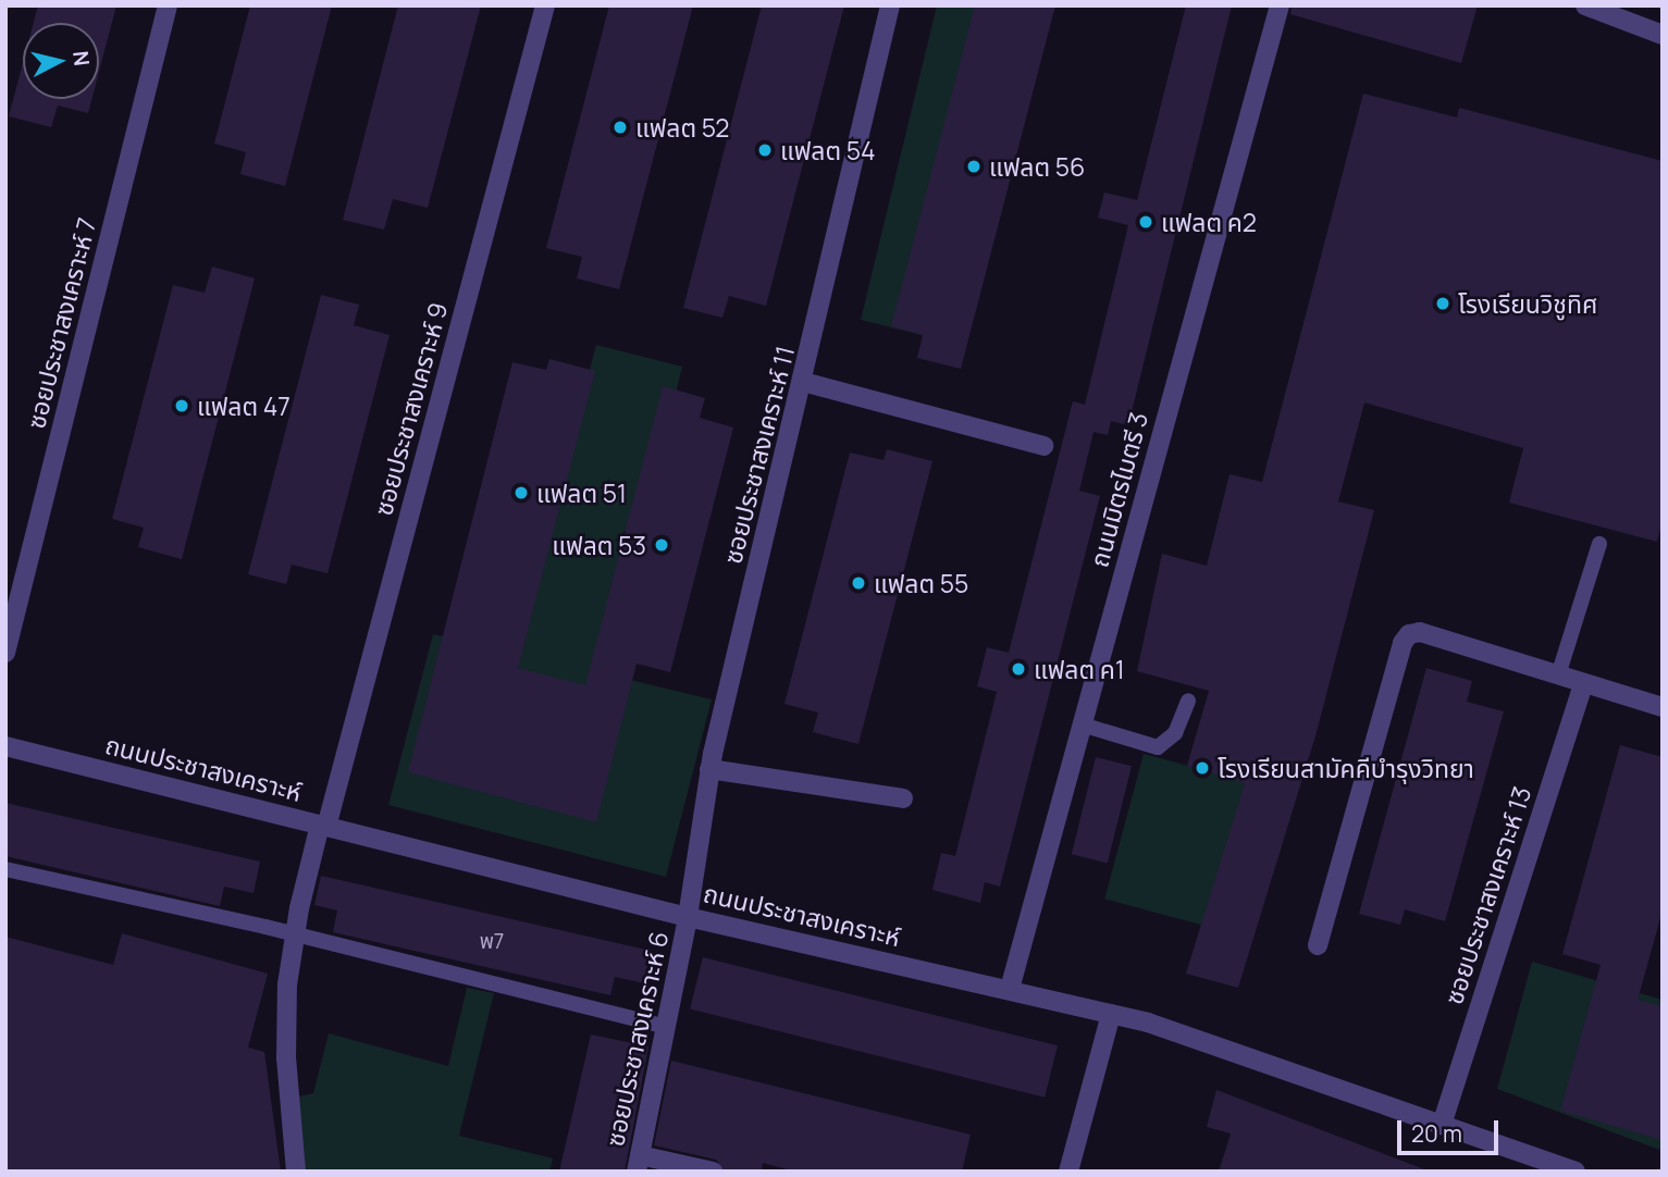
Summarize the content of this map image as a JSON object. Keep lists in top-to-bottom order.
{
  "streets": {
    "street": [
      "ซอยประชาสงเคราะห์ 7",
      "ซอยประชาสงเคราะห์ 9",
      "ซอยประชาสงเคราะห์ 11",
      "ถนนมิตรไมตรี 3",
      "ถนนประชาสงเคราะห์",
      "ซอยประชาสงเคราะห์ 13",
      "ซอยประชาสงเคราะห์ 6"
    ]
  },
  "crossings": [
    ["ซอยประชาสงเคราะห์ 9", "ถนนประชาสงเคราะห์"],
    ["ซอยประชาสงเคราะห์ 11", "ถนนประชาสงเคราะห์"],
    ["ซอยประชาสงเคราะห์ 11", "ซอยประชาสงเคราะห์ 6"],
    ["ถนนมิตรไมตรี 3", "ถนนประชาสงเคราะห์"],
    ["ถนนประชาสงเคราะห์", "ซอยประชาสงเคราะห์ 13"],
    ["ถนนประชาสงเคราะห์", "ซอยประชาสงเคราะห์ 6"]
  ],
  "places": [
    "แฟลต 52",
    "แฟลต 54",
    "แฟลต 56",
    "แฟลต ค2",
    "โรงเรียนวิชูทิศ",
    "แฟลต 47",
    "แฟลต 51",
    "แฟลต 53",
    "แฟลต 55",
    "แฟลต ค1",
    "โรงเรียนสามัคคีบํารุงวิทยา"
  ],
  "house_numbers": ["พ7"],
  "scale_bar": "20 m",
  "north": "right"
}
